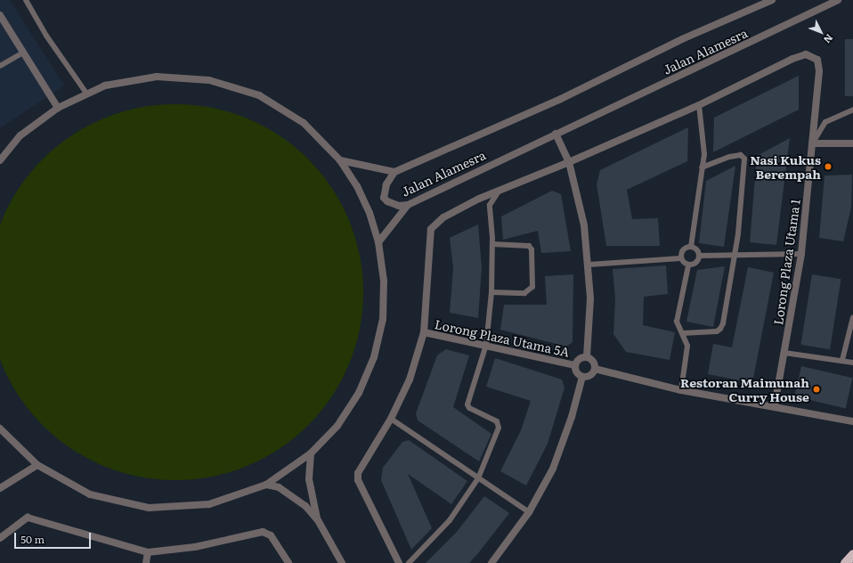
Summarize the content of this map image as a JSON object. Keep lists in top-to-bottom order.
{
  "streets": {
    "street": ["Jalan Alamesra", "Lorong Plaza Utama 1", "Lorong Plaza Utama 5A"]
  },
  "places": ["Nasi Kukus Berempah", "Restoran Maimunah Curry House"],
  "scale_bar": "50 m",
  "north": "bottom right"
}
